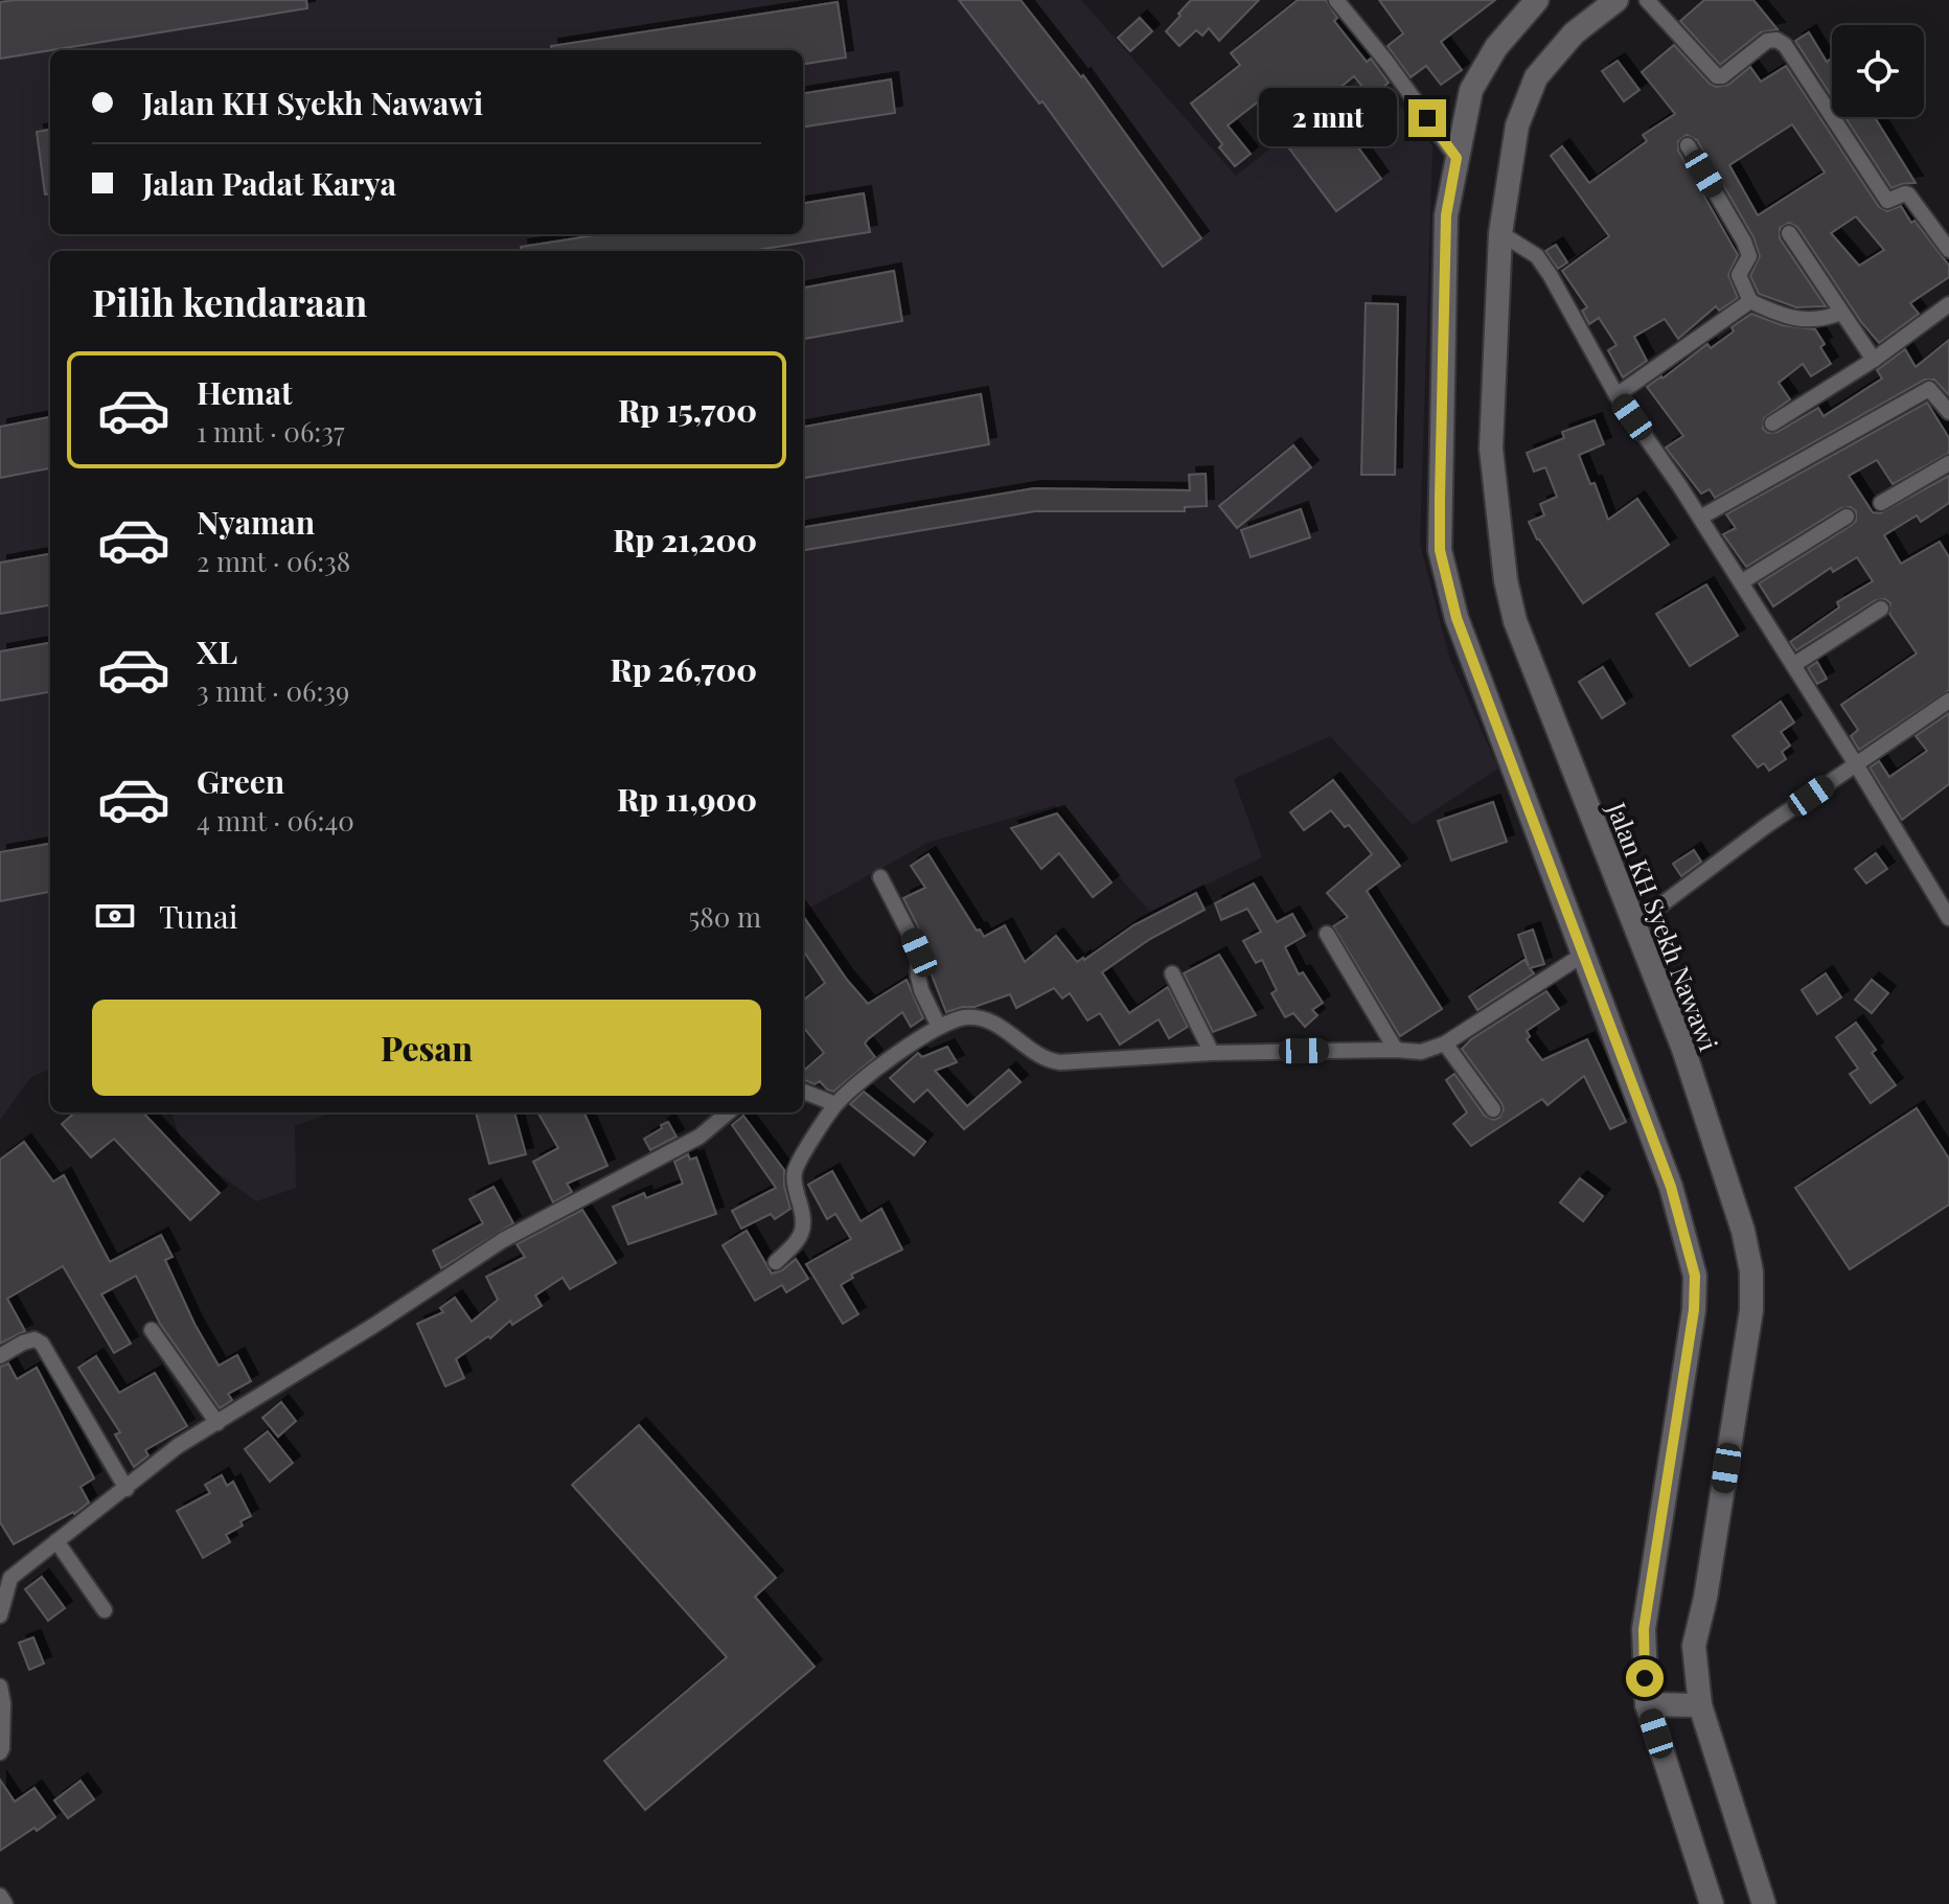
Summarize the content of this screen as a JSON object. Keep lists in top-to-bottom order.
{
  "streets": {
    "main road": ["Jalan KH Syekh Nawawi"]
  },
  "page": {
    "banner": ["Jalan KH Syekh Nawawi", "Jalan Padat Karya"],
    "bubble": "2 mnt",
    "heading": "Pilih kendaraan",
    "list": [
      {
        "name": "Hemat",
        "note": "1 mnt · 06:37",
        "value": "Rp 15,700"
      },
      {
        "name": "Nyaman",
        "note": "2 mnt · 06:38",
        "value": "Rp 21,200"
      },
      {
        "name": "XL",
        "note": "3 mnt · 06:39",
        "value": "Rp 26,700"
      },
      {
        "name": "Green",
        "note": "4 mnt · 06:40",
        "value": "Rp 11,900"
      }
    ],
    "pay": ["Tunai", "580 m"],
    "buttons": "Pesan"
  }
}
